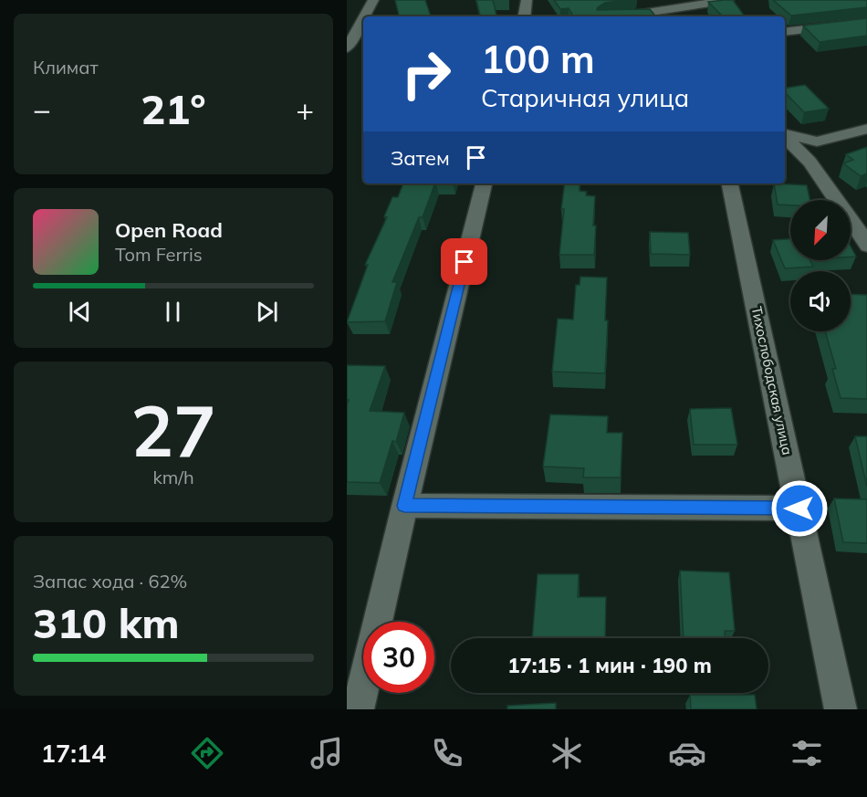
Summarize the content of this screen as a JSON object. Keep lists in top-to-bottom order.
{
  "streets": {
    "street": ["Тихослободская улица"]
  },
  "north": "bottom left",
  "page": {
    "tile": [
      "Климат",
      ["27", "km/h"],
      ["Запас хода · 62%", "310 km"]
    ],
    "turn": ["100 m", "Старичная улица"],
    "heat": ["−", "21°", "+"],
    "then": "Затем",
    "song": ["Open Road", "Tom Ferris"],
    "limit": "30",
    "trip": "17:15 · 1 мин · 190 m",
    "tabs": "17:14"
  }
}
